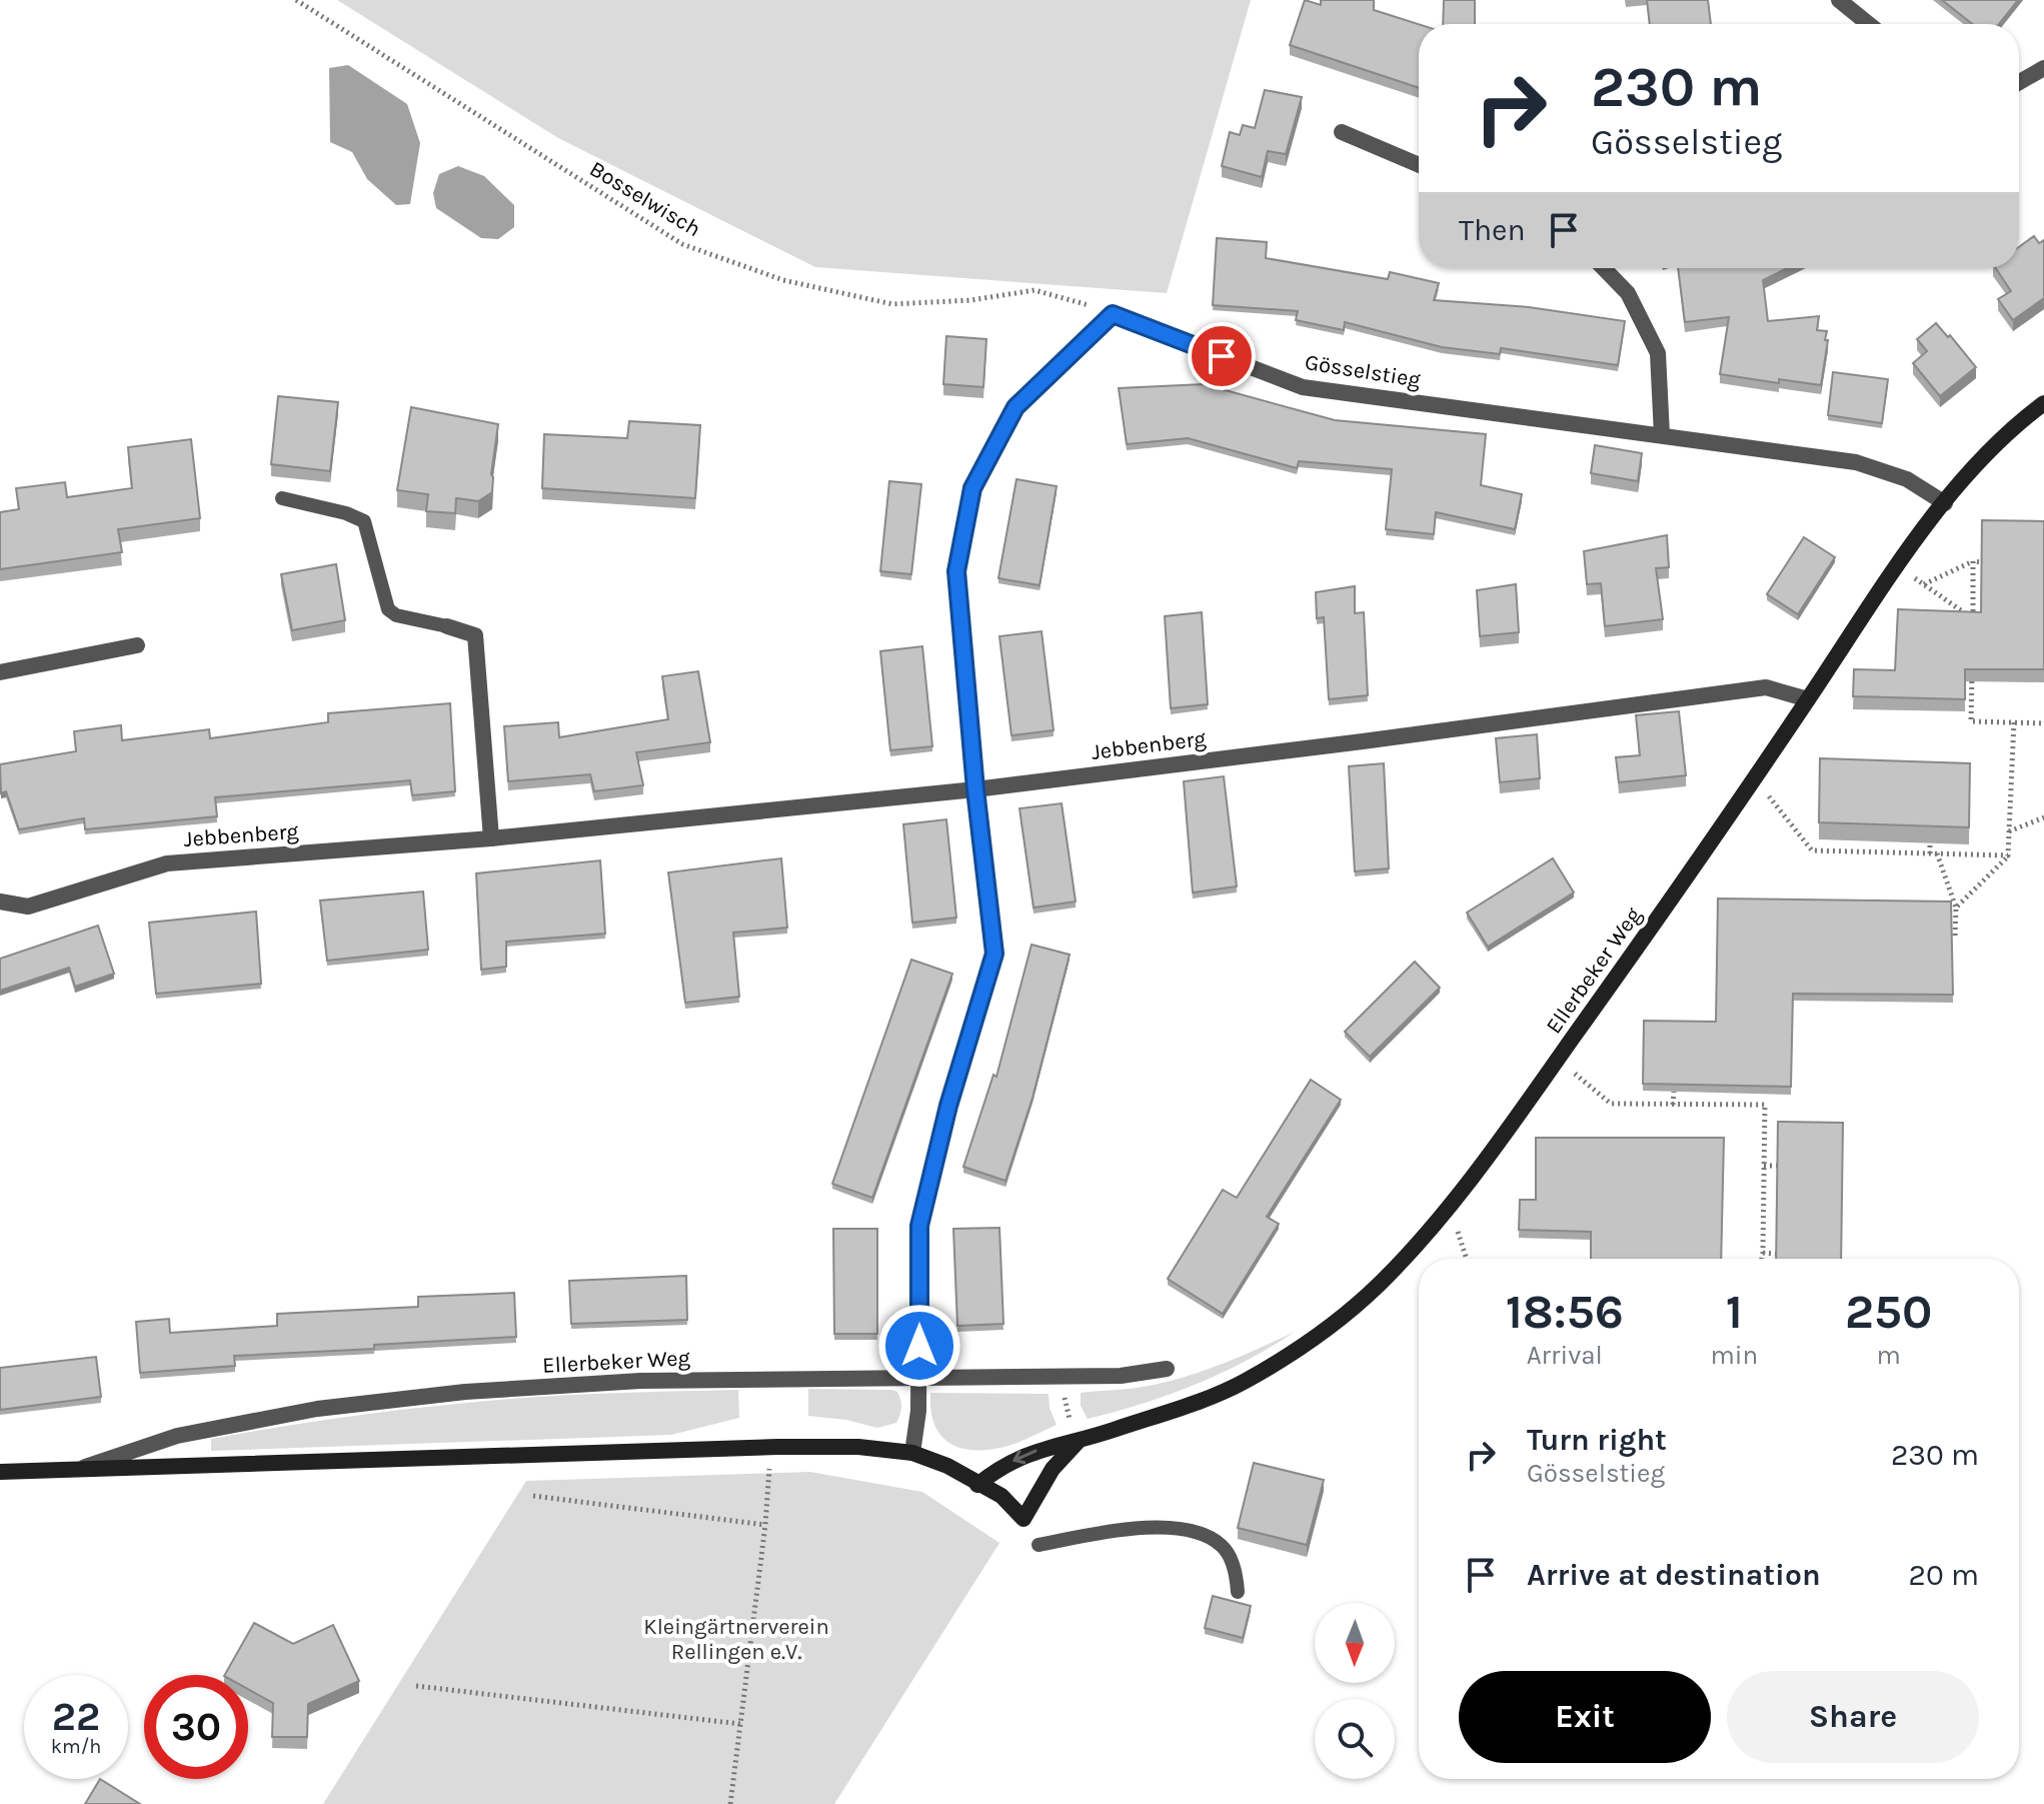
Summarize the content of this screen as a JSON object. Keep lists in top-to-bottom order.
{
  "streets": {
    "street": ["Gösselstieg", "Jebbenberg", "Ellerbeker Weg"],
    "path": ["Bosselwisch"]
  },
  "crossings": [
    ["Bosselwisch", "Gösselstieg"],
    ["Gösselstieg", "Ellerbeker Weg"],
    ["Jebbenberg", "Ellerbeker Weg"]
  ],
  "parks": ["Kleingärtnerverein Rellingen e.V."],
  "north": "bottom",
  "page": {
    "turn": ["230 m", "Gösselstieg"],
    "then": "Then",
    "eta": [
      "18:56",
      "Arrival",
      "1",
      "min",
      "250",
      "m"
    ],
    "list": [
      {
        "name": "Turn right",
        "note": "Gösselstieg",
        "value": "230 m"
      },
      {
        "name": "Arrive at destination",
        "value": "20 m"
      }
    ],
    "buttons": ["Exit", "Share"],
    "speed": "22 km/h",
    "limit": "30"
  }
}
